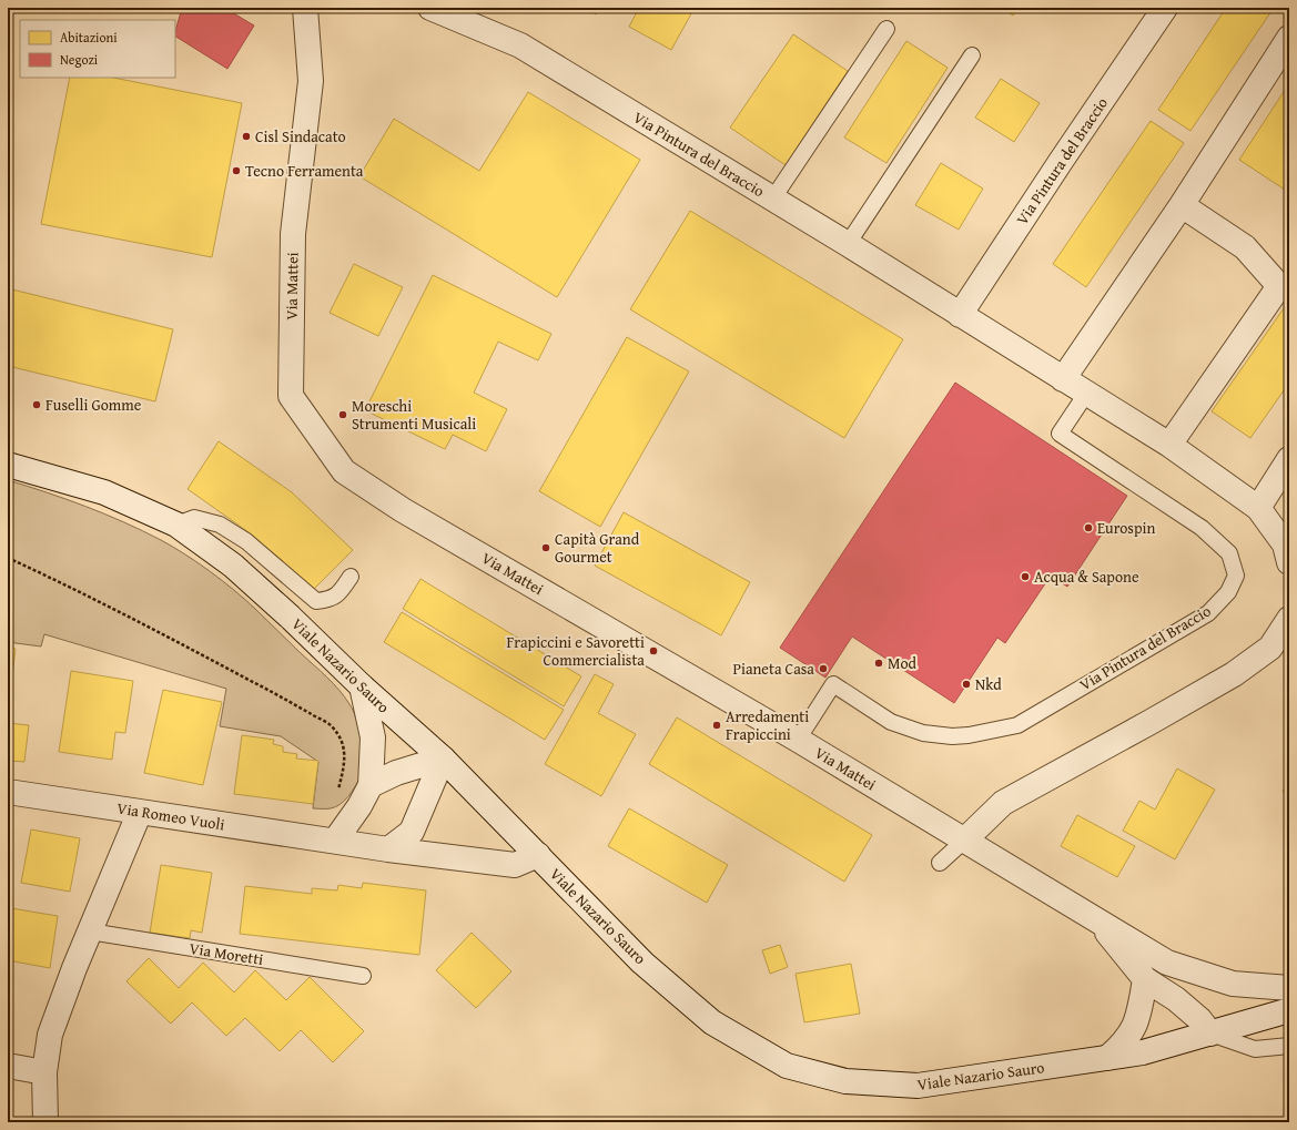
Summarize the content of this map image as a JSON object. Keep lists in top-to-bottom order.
{
  "streets": {
    "street": [
      "Via Pintura del Braccio",
      "Via Mattei",
      "Viale Nazario Sauro",
      "Via Romeo Vuoli"
    ],
    "lane": ["Via Moretti"]
  },
  "crossings": [
    ["Via Pintura del Braccio", "Via Mattei"],
    ["Viale Nazario Sauro", "Via Romeo Vuoli"]
  ],
  "places": [
    "Cisl Sindacato",
    "Tecno Ferramenta",
    "Fuselli Gomme",
    "Moreschi Strumenti Musicali",
    "Eurospin",
    "Capità Grand Gourmet",
    "Acqua & Sapone",
    "Frapiccini e Savoretti Commercialista",
    "Mod",
    "Pianeta Casa",
    "Nkd",
    "Arredamenti Frapiccini"
  ],
  "legend": ["Abitazioni", "Negozi"]
}
